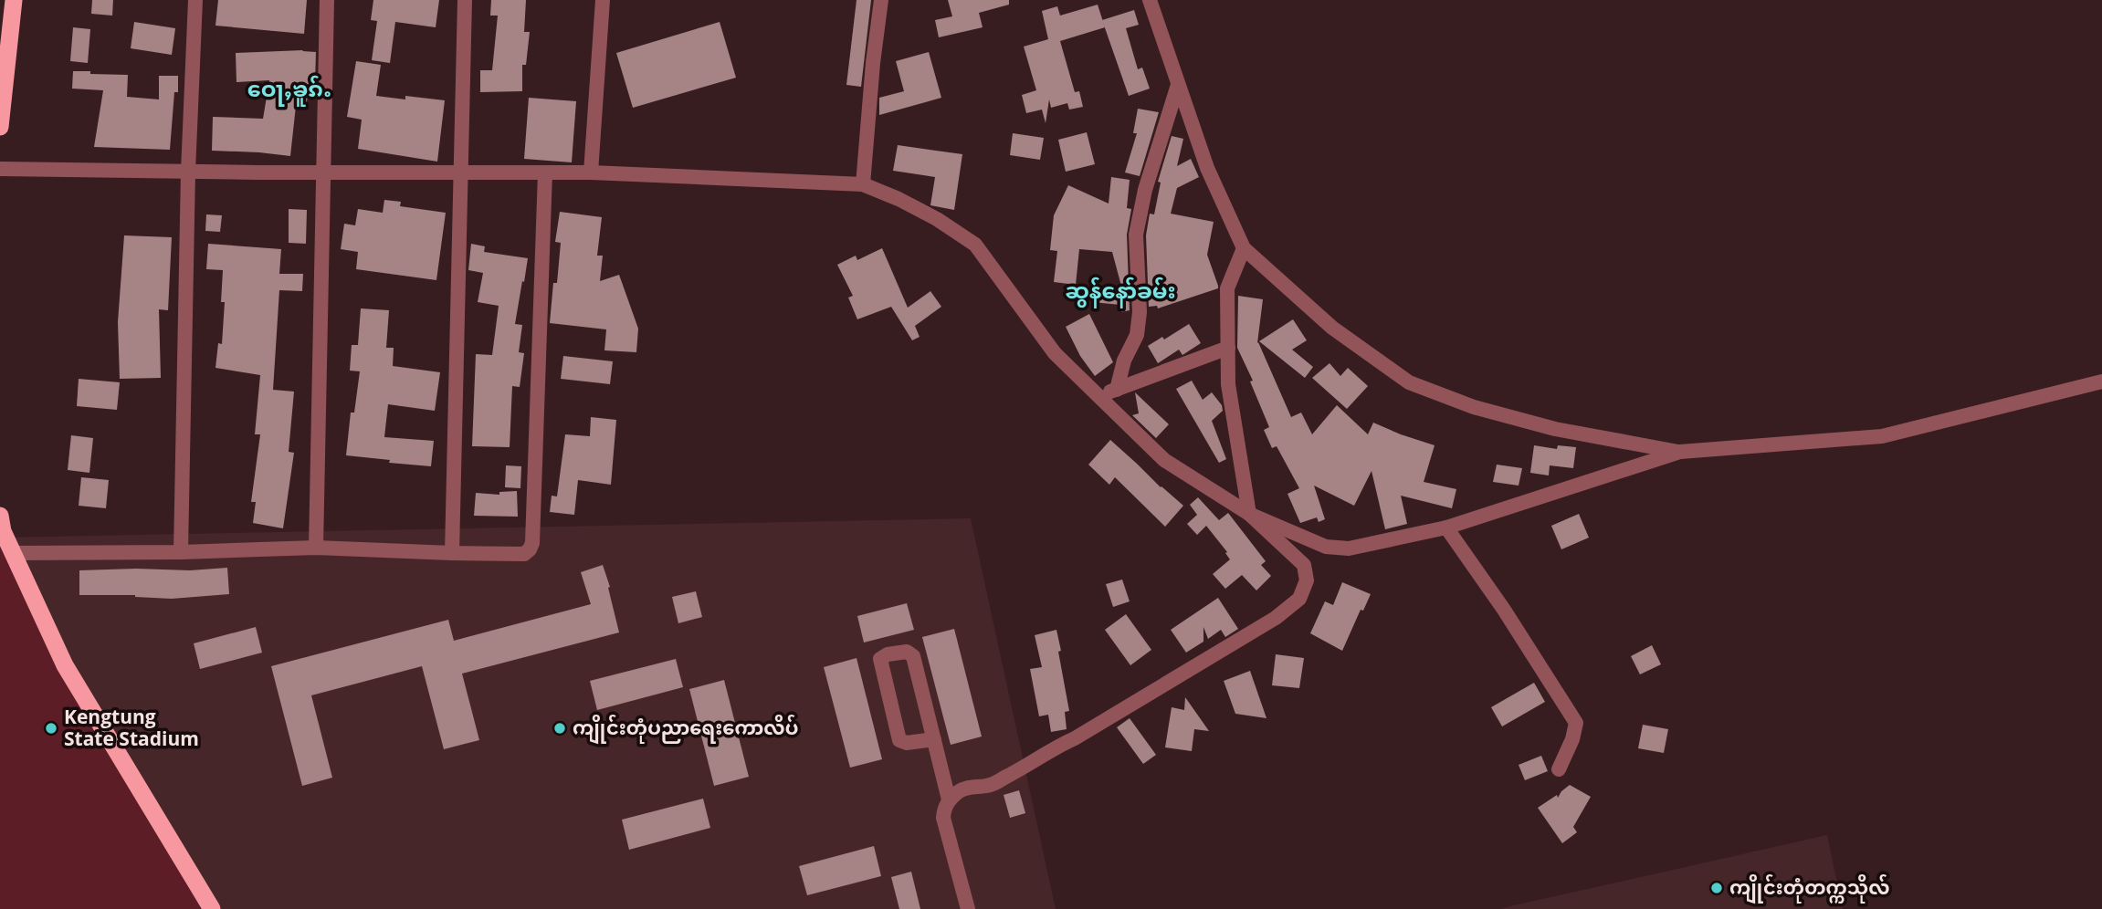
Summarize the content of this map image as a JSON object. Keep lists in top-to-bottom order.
{
  "districts": ["ဝေႃႇၶူၵ်ႉ", "ဆွန်နော်ခမ်း"],
  "places": ["Kengtung State Stadium", "ကျိုင်းတုံပညာရေးကောလိပ်", "ကျိုင်းတုံတက္ကသိုလ်"]
}
